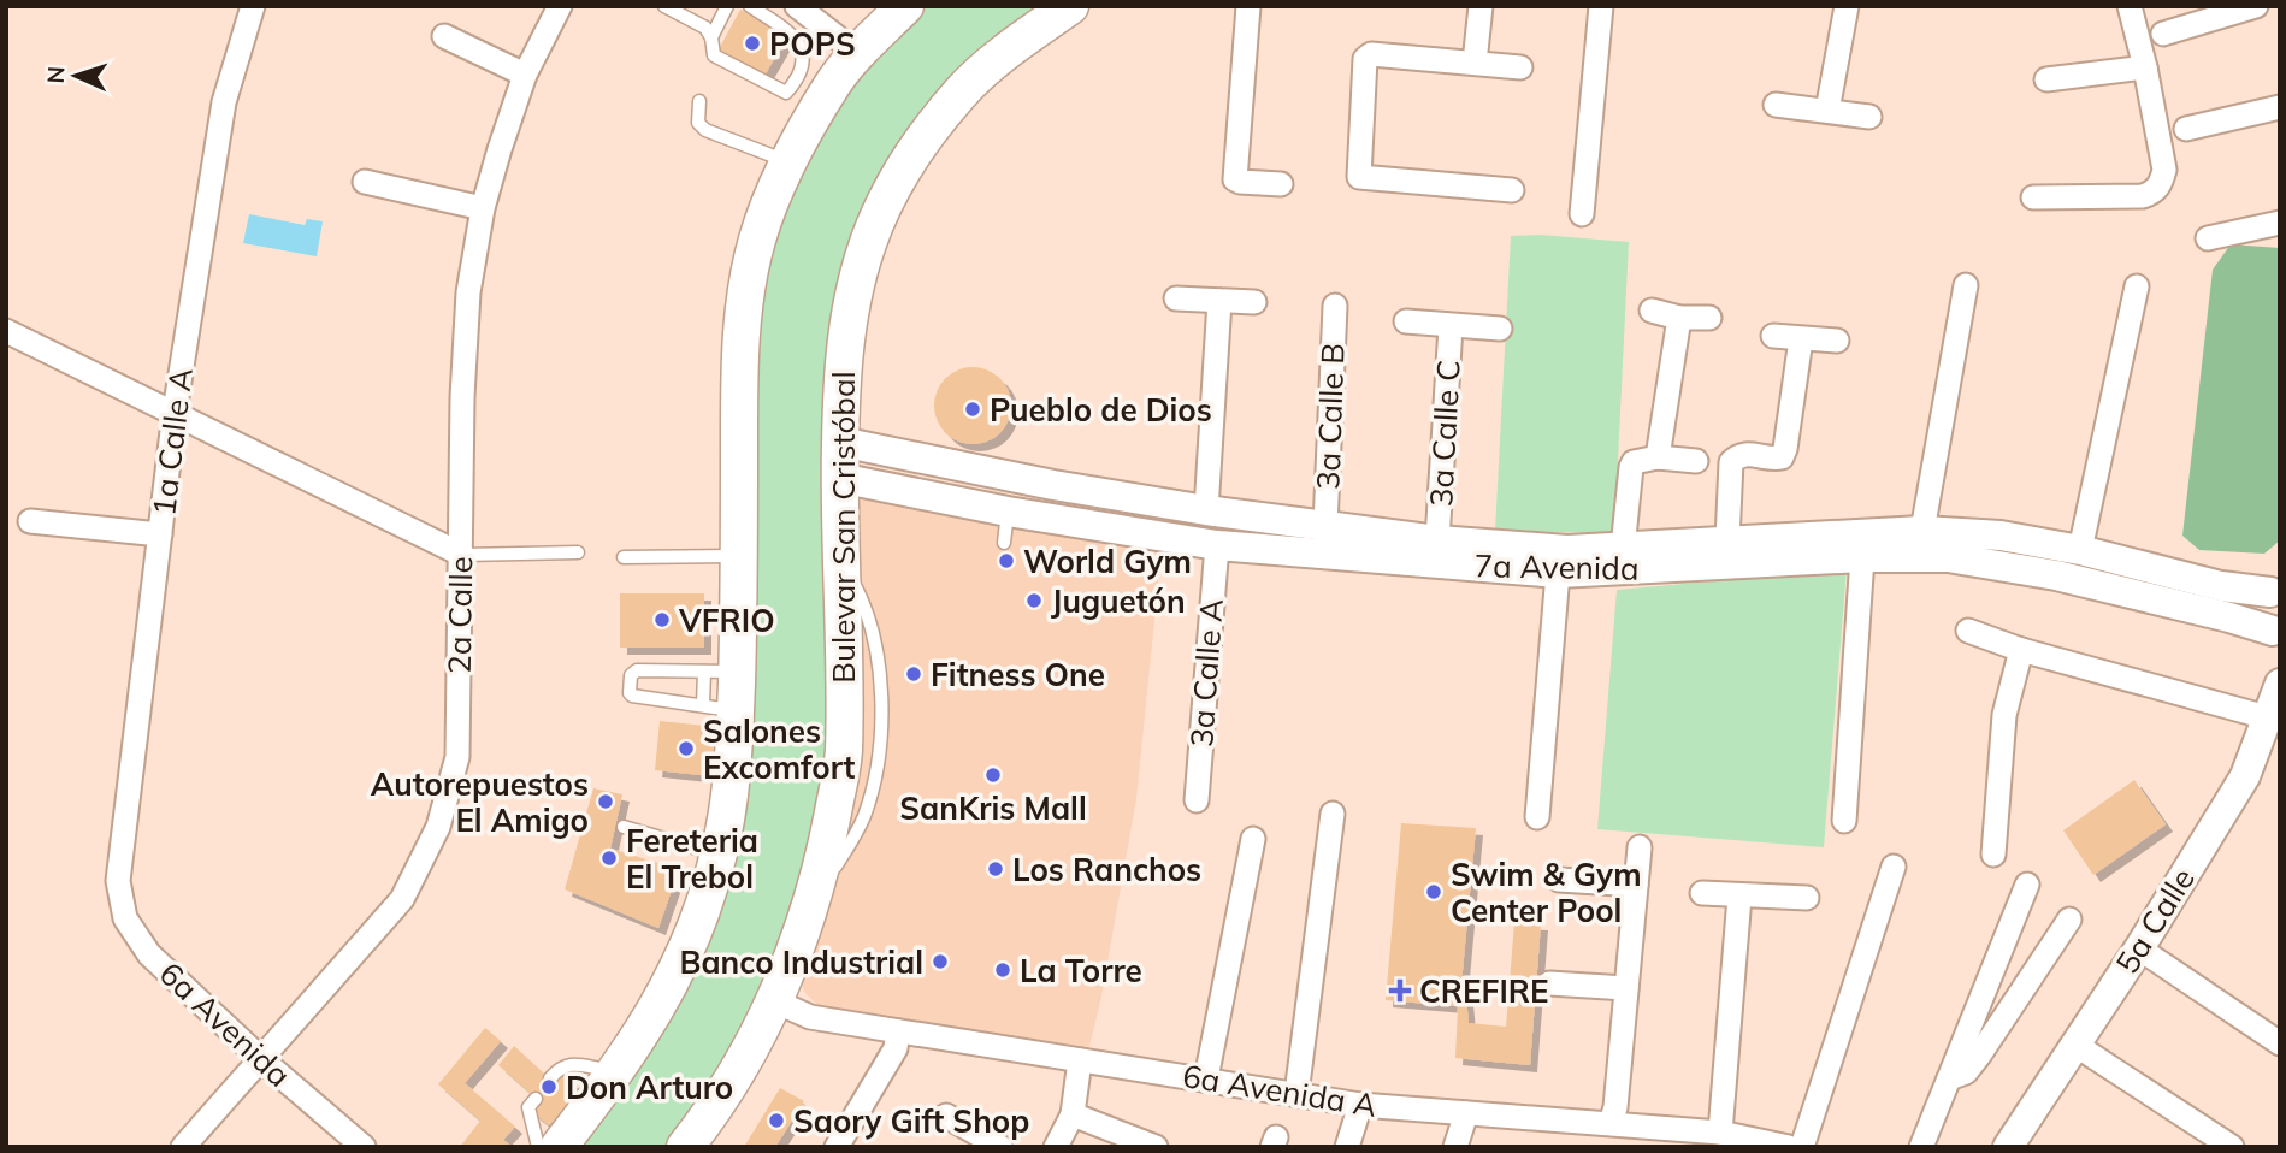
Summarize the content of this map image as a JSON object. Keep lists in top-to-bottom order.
{
  "streets": {
    "main road": ["Bulevar San Cristóbal"],
    "street": [
      "3a Calle B",
      "3a Calle C",
      "1a Calle A",
      "7a Avenida",
      "2a Calle",
      "3a Calle A",
      "5a Calle",
      "6a Avenida",
      "6a Avenida A"
    ]
  },
  "crossings": [
    ["3a Calle B", "7a Avenida"],
    ["3a Calle C", "7a Avenida"],
    ["1a Calle A", "6a Avenida"],
    ["Bulevar San Cristóbal", "7a Avenida"],
    ["Bulevar San Cristóbal", "6a Avenida A"],
    ["7a Avenida", "3a Calle A"],
    ["2a Calle", "6a Avenida"]
  ],
  "places": {
    "other": [
      "POPS",
      "Pueblo de Dios",
      "World Gym",
      "Juguetón",
      "VFRIO",
      "Fitness One",
      "Salones Excomfort",
      "SanKris Mall",
      "Autorepuestos El Amigo",
      "Fereteria El Trebol",
      "Los Ranchos",
      "Swim & Gym Center Pool",
      "Banco Industrial",
      "La Torre",
      "Don Arturo",
      "Saory Gift Shop"
    ],
    "health": ["CREFIRE"]
  },
  "north": "left"
}
